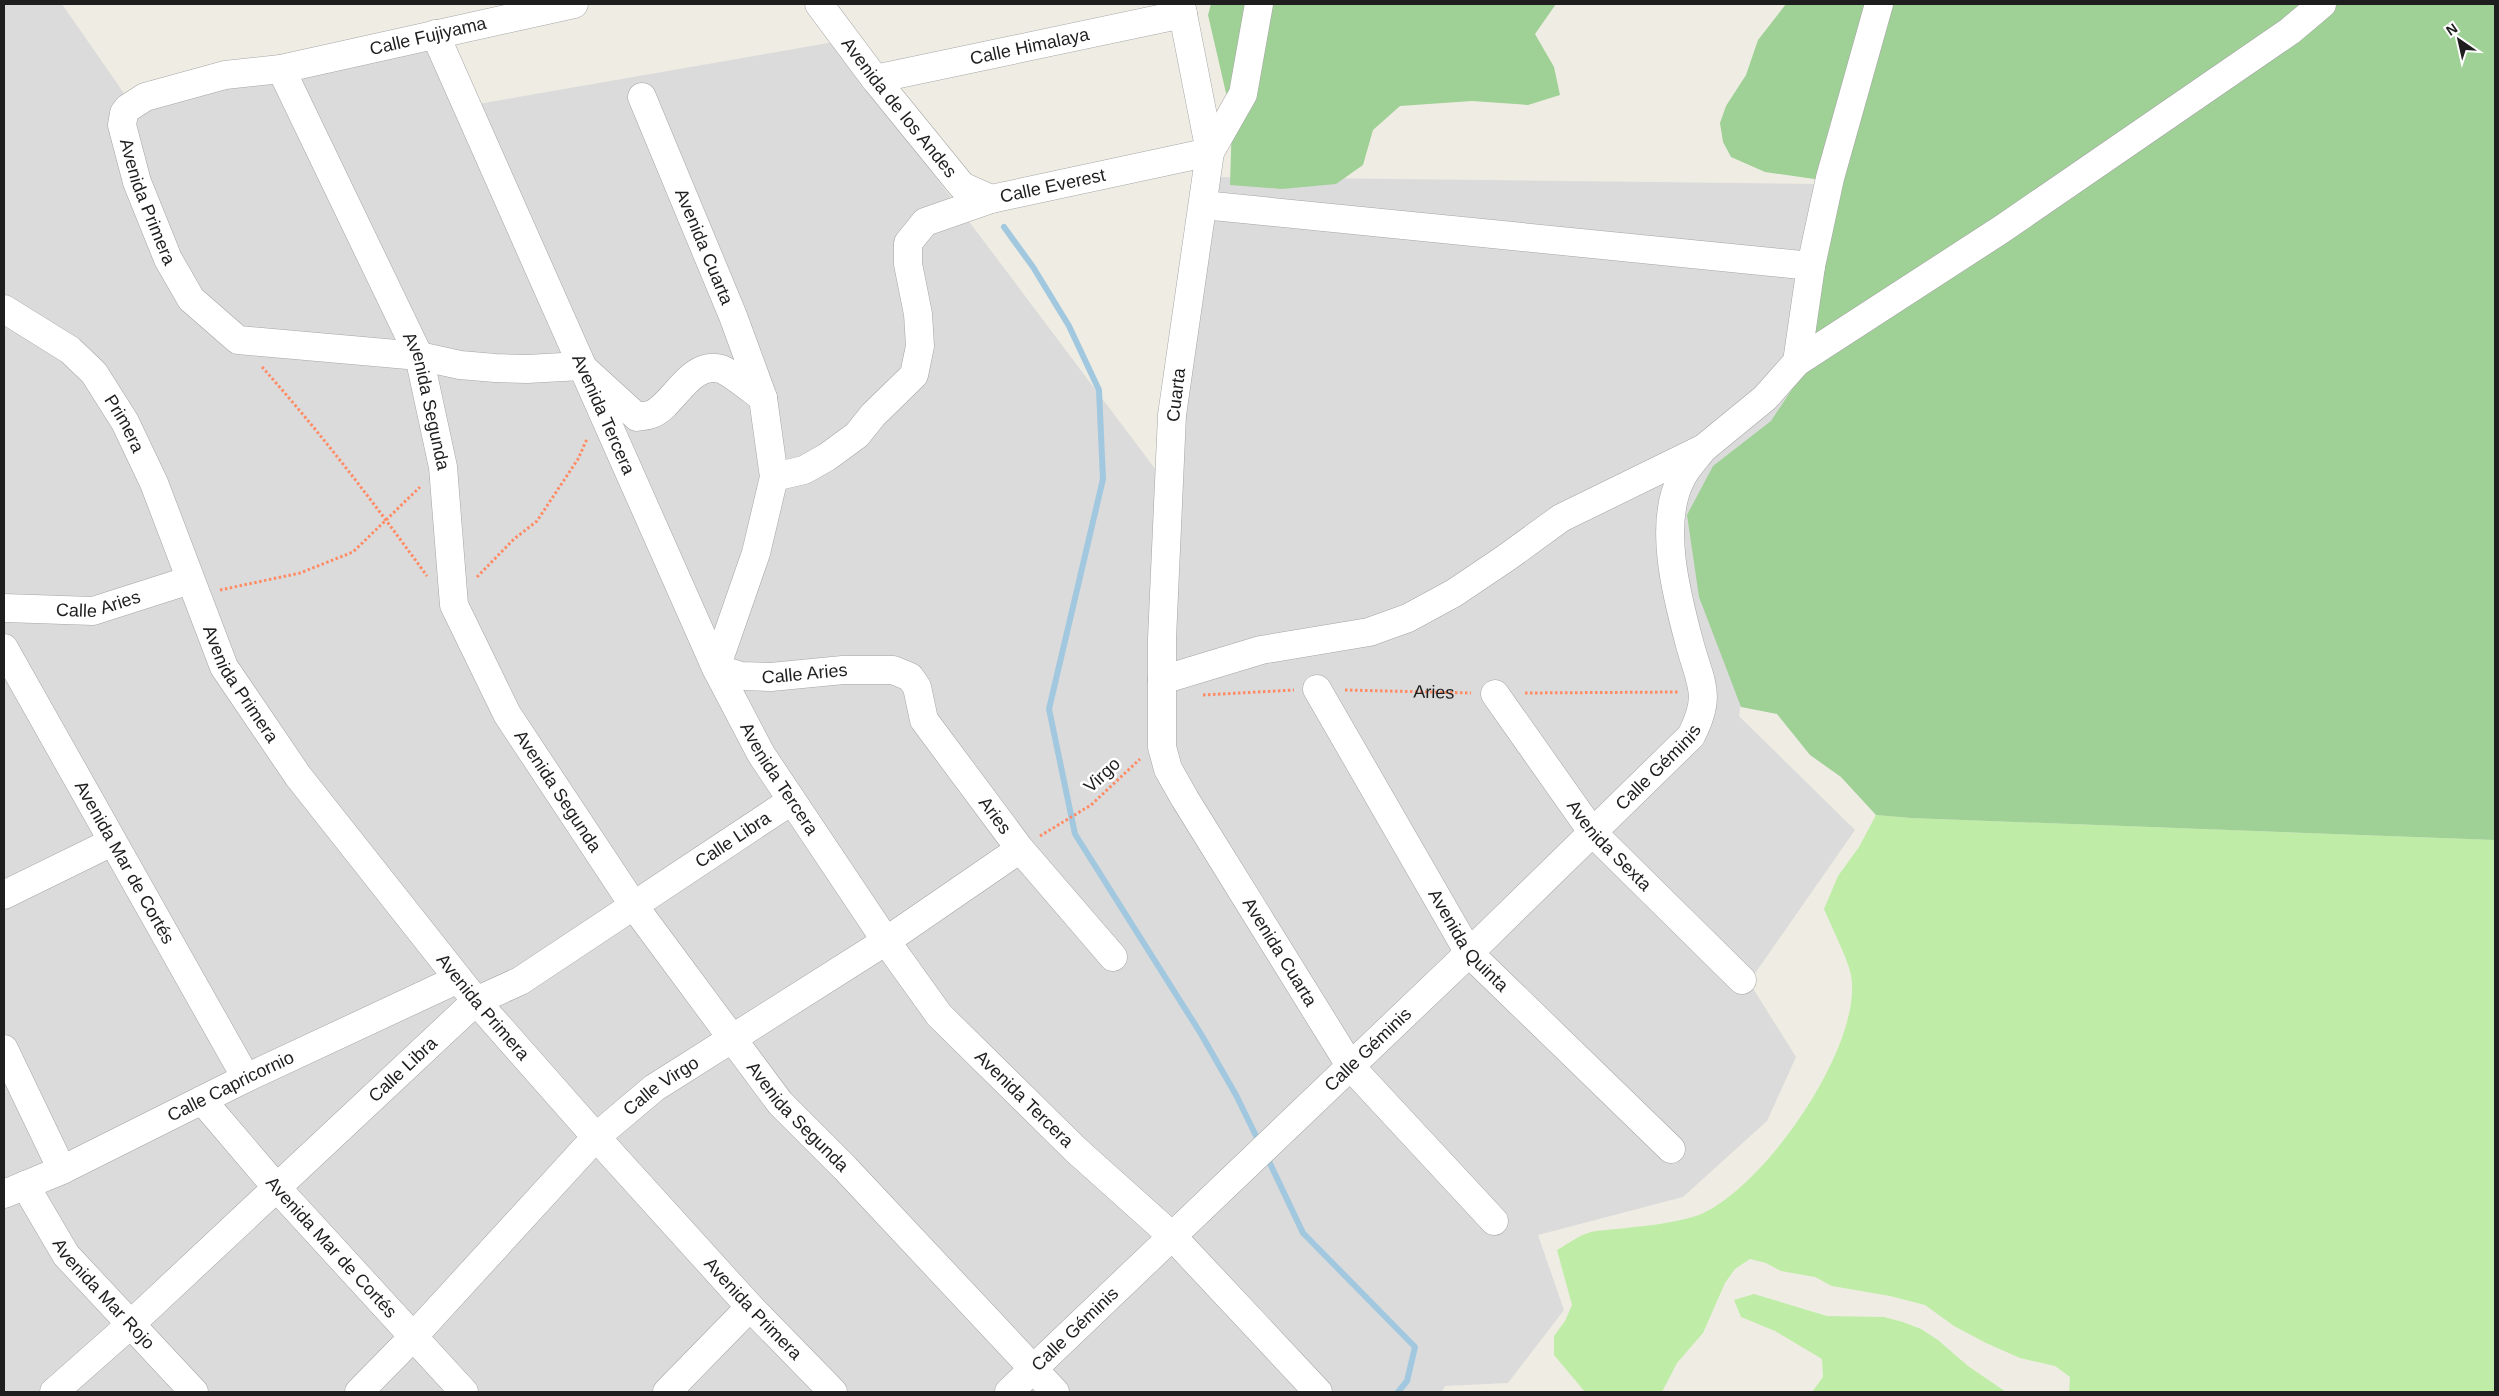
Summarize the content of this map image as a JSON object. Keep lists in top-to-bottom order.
{
  "streets": {
    "street": [
      "Calle Fujiyama",
      "Calle Himalaya",
      "Avenida de los Andes",
      "Calle Everest",
      "Avenida Primera",
      "Avenida Cuarta",
      "Cuarta",
      "Avenida Segunda",
      "Avenida Tercera",
      "Primera",
      "Calle Aries",
      "Aries",
      "Calle Géminis",
      "Calle Libra",
      "Avenida Sexta",
      "Avenida Mar de Cortés",
      "Avenida Quinta",
      "Calle Capricornio",
      "Calle Virgo",
      "Avenida Mar Rojo"
    ],
    "path": ["Virgo"]
  },
  "crossings": [
    ["Calle Fujiyama", "Avenida Primera"],
    ["Calle Fujiyama", "Avenida Segunda"],
    ["Calle Fujiyama", "Avenida Tercera"],
    ["Calle Himalaya", "Avenida de los Andes"],
    ["Avenida de los Andes", "Calle Everest"],
    ["Calle Everest", "Avenida Cuarta"],
    ["Calle Everest", "Cuarta"],
    ["Avenida Primera", "Avenida Segunda"],
    ["Avenida Primera", "Primera"],
    ["Avenida Primera", "Calle Aries"],
    ["Avenida Primera", "Calle Libra"],
    ["Avenida Primera", "Calle Capricornio"],
    ["Avenida Primera", "Calle Virgo"],
    ["Avenida Cuarta", "Cuarta"],
    ["Avenida Cuarta", "Calle Géminis"],
    ["Avenida Cuarta", "Virgo"],
    ["Avenida Segunda", "Calle Géminis"],
    ["Avenida Segunda", "Calle Libra"],
    ["Avenida Segunda", "Calle Virgo"],
    ["Avenida Tercera", "Calle Aries"],
    ["Avenida Tercera", "Calle Géminis"],
    ["Avenida Tercera", "Calle Libra"],
    ["Avenida Tercera", "Calle Virgo"],
    ["Primera", "Calle Aries"],
    ["Calle Aries", "Aries"],
    ["Aries", "Calle Géminis"],
    ["Aries", "Avenida Sexta"],
    ["Aries", "Avenida Quinta"],
    ["Aries", "Calle Virgo"],
    ["Calle Géminis", "Avenida Sexta"],
    ["Calle Géminis", "Avenida Quinta"],
    ["Calle Libra", "Avenida Mar de Cortés"],
    ["Calle Libra", "Avenida Mar Rojo"],
    ["Avenida Mar de Cortés", "Calle Capricornio"],
    ["Avenida Mar de Cortés", "Calle Virgo"],
    ["Calle Capricornio", "Avenida Mar Rojo"]
  ],
  "north": "top left"
}
